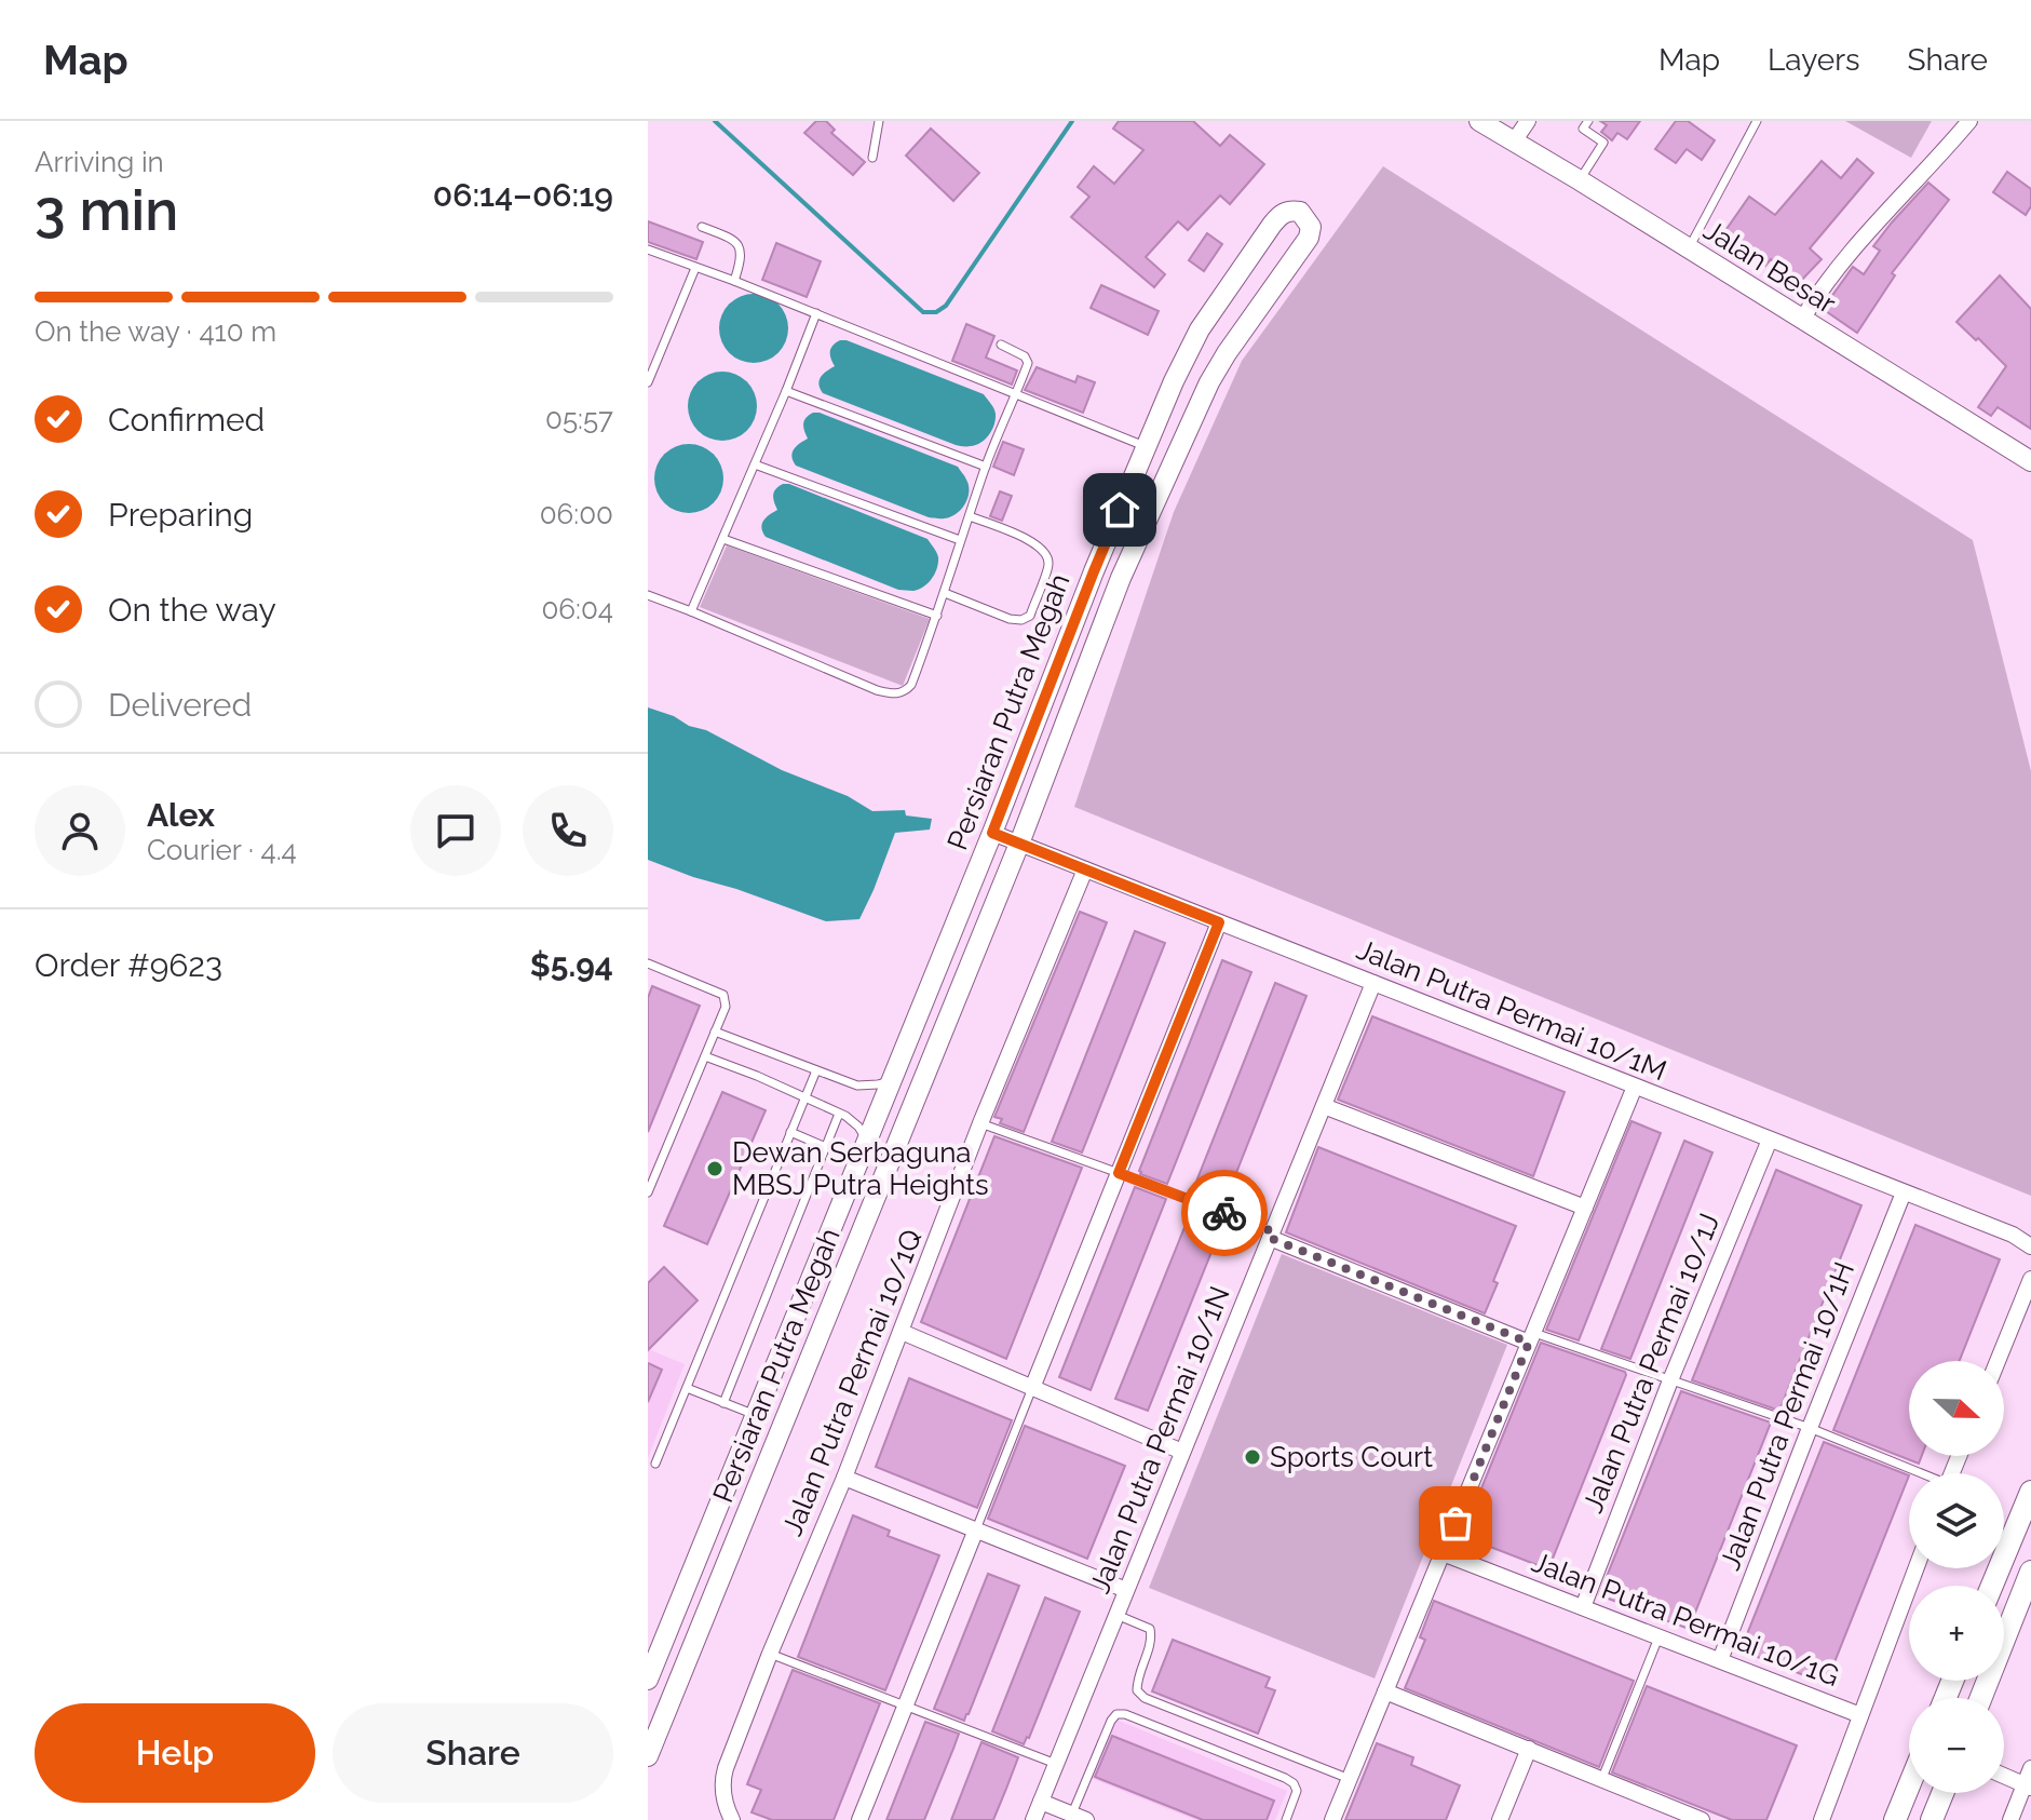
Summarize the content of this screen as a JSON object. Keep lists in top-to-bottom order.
{
  "streets": {
    "street": [
      "Jalan Besar",
      "Persiaran Putra Megah",
      "Jalan Putra Permai 10/1M",
      "Jalan Putra Permai 10/1J",
      "Jalan Putra Permai 10/1Q",
      "Jalan Putra Permai 10/1H",
      "Jalan Putra Permai 10/1N",
      "Jalan Putra Permai 10/1G"
    ]
  },
  "crossings": [
    ["Persiaran Putra Megah", "Jalan Putra Permai 10/1M"],
    ["Jalan Putra Permai 10/1M", "Jalan Putra Permai 10/1J"],
    ["Jalan Putra Permai 10/1M", "Jalan Putra Permai 10/1Q"],
    ["Jalan Putra Permai 10/1M", "Jalan Putra Permai 10/1H"],
    ["Jalan Putra Permai 10/1M", "Jalan Putra Permai 10/1N"],
    ["Jalan Putra Permai 10/1J", "Jalan Putra Permai 10/1G"],
    ["Jalan Putra Permai 10/1H", "Jalan Putra Permai 10/1G"]
  ],
  "places": ["Dewan Serbaguna MBSJ Putra Heights", "Sports Court"],
  "north": "right",
  "page": {
    "header": "Map",
    "nav": ["Map", "Layers", "Share"],
    "heading": ["3 min", "Arriving in", "06:14–06:19"],
    "panel": [
      "Alex",
      "Courier · 4.4",
      "Order #9623",
      "$5.94"
    ],
    "bar": "On the way · 410 m",
    "list": [
      ["Confirmed", "05:57"],
      ["Preparing", "06:00"],
      ["On the way", "06:04"],
      "Delivered"
    ],
    "map_buttons": ["+", "−"],
    "buttons": ["Help", "Share"]
  }
}
